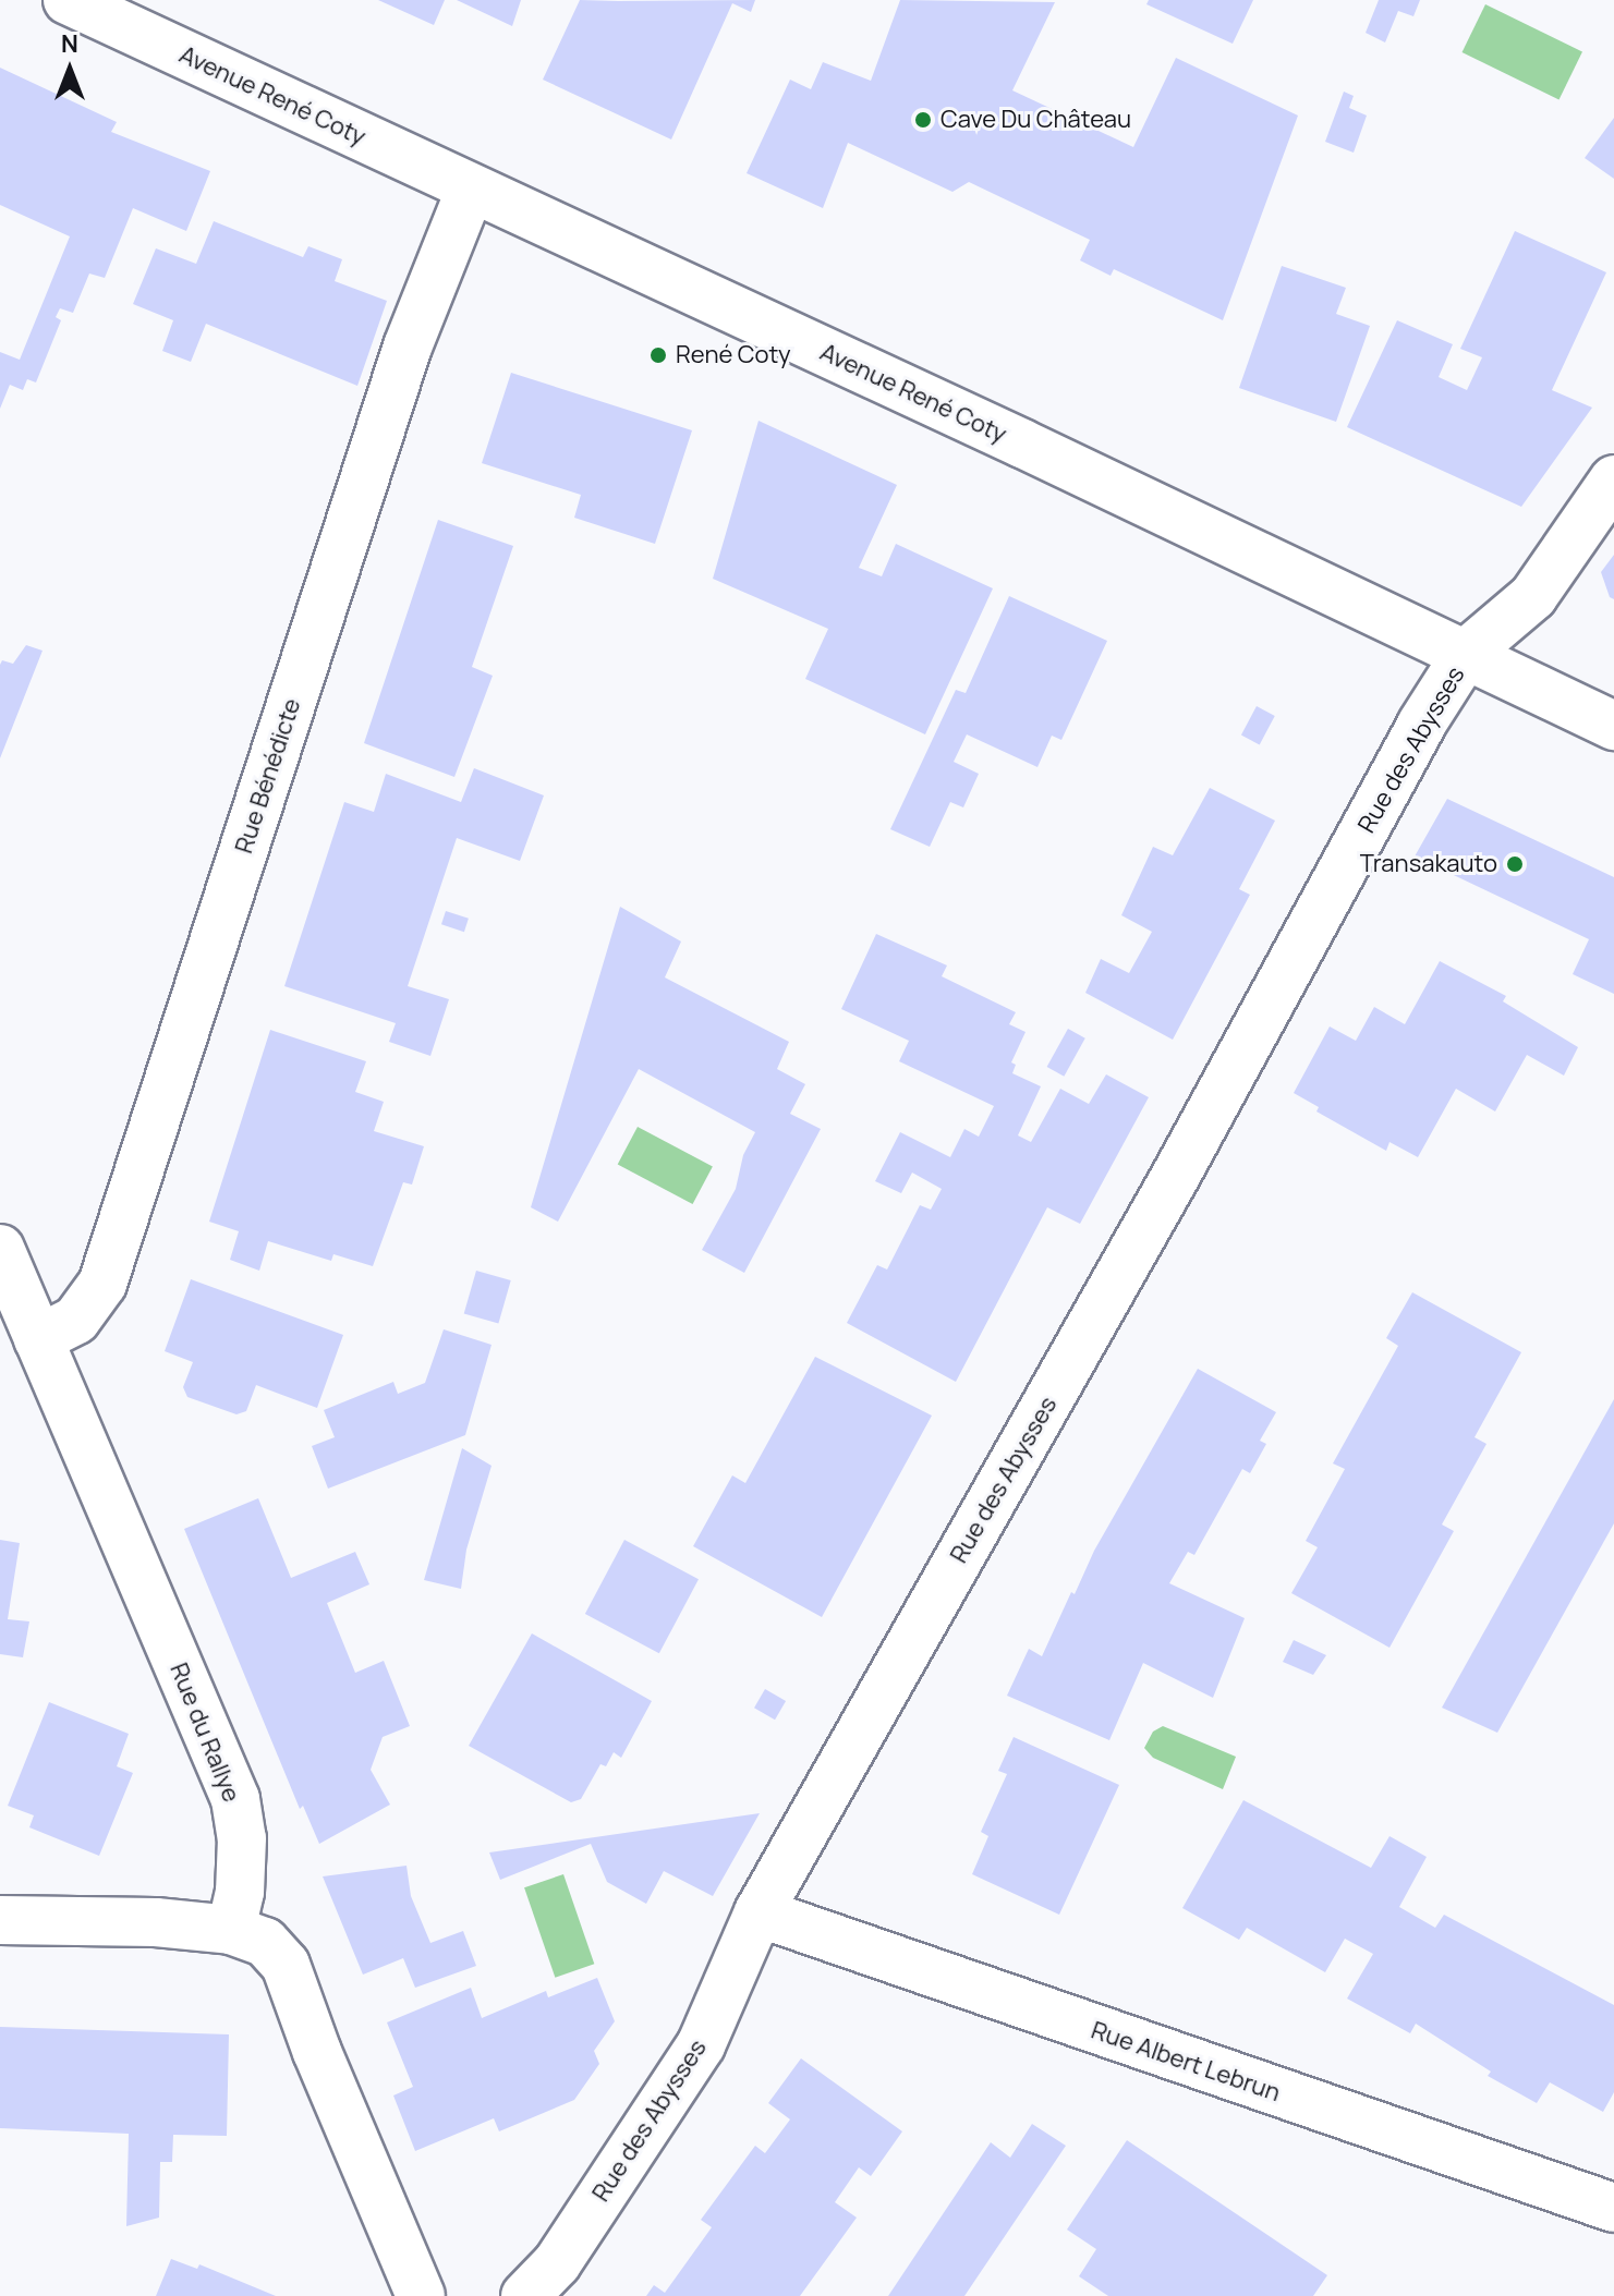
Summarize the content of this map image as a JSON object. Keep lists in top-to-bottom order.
{
  "streets": {
    "street": [
      "Avenue René Coty",
      "Rue des Abysses",
      "Rue Bénédicte",
      "Rue du Rallye",
      "Rue Albert Lebrun"
    ]
  },
  "crossings": [
    ["Avenue René Coty", "Rue des Abysses"],
    ["Avenue René Coty", "Rue Bénédicte"],
    ["Rue des Abysses", "Rue Albert Lebrun"],
    ["Rue Bénédicte", "Rue du Rallye"]
  ],
  "places": ["Cave Du Château", "René Coty", "Transakauto"],
  "north": "top"
}
